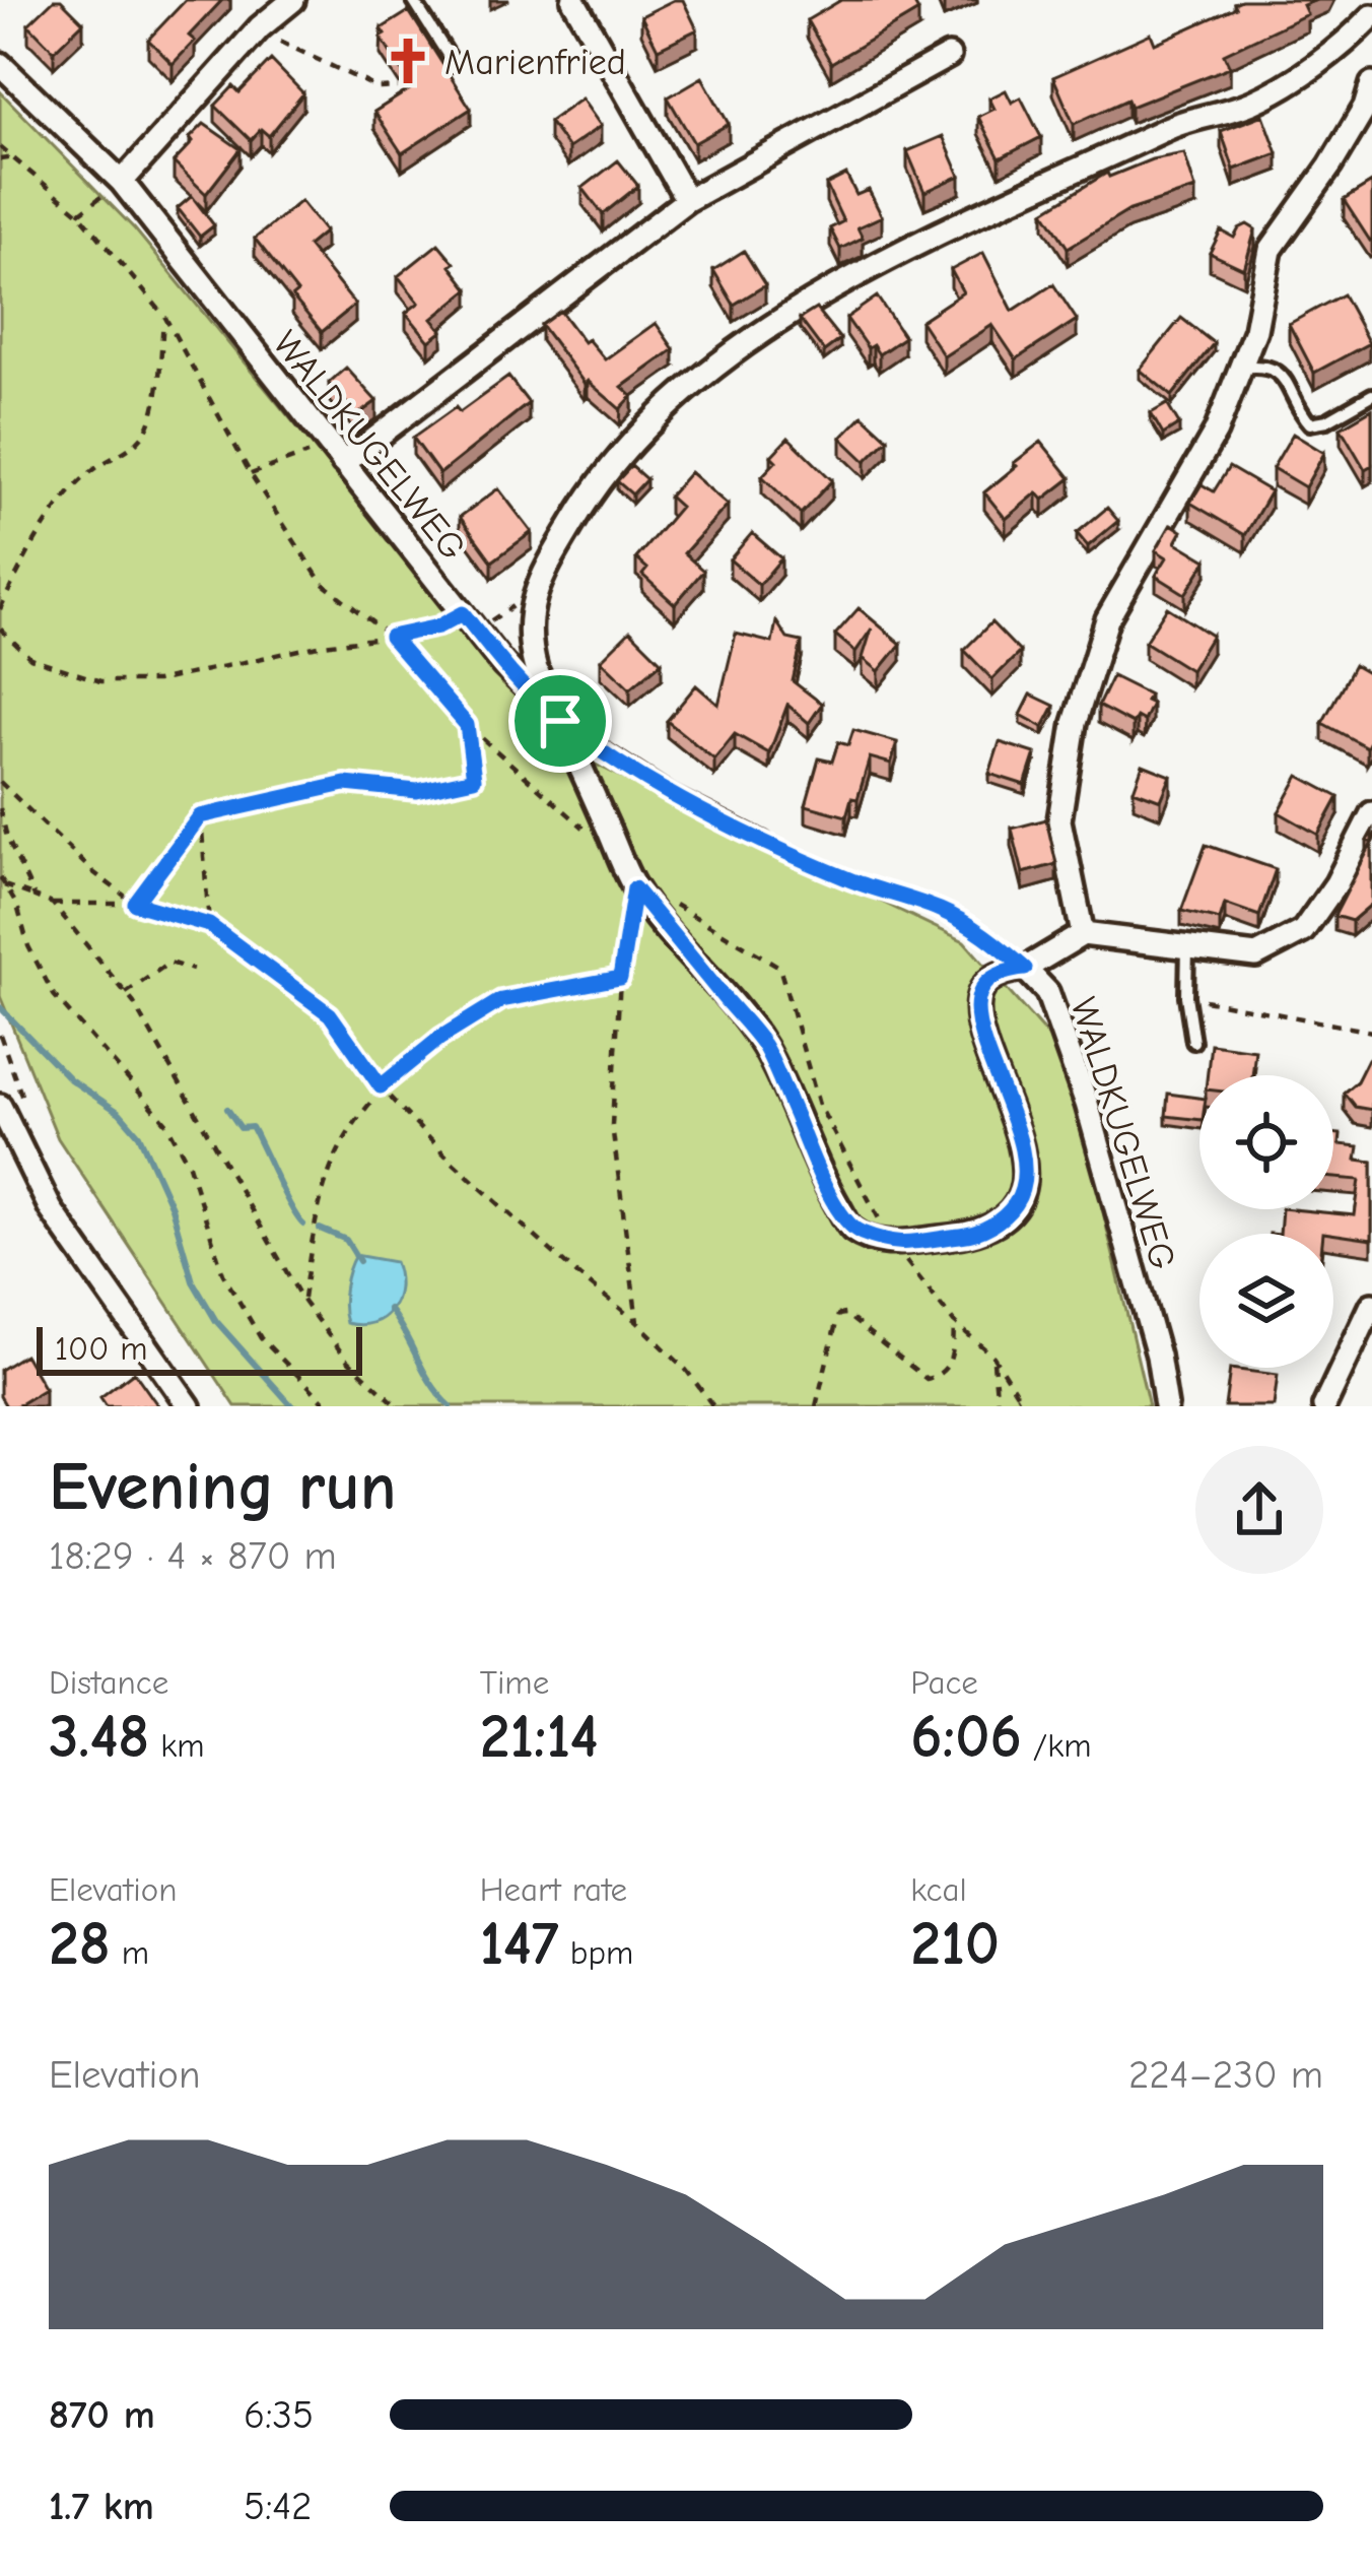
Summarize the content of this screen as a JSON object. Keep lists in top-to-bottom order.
{
  "streets": {
    "street": ["WALDKUGELWEG"]
  },
  "places": {
    "church": ["Marienfried"]
  },
  "scale_bar": "100 m",
  "page": {
    "scale": "100 m",
    "heading": ["Evening run", "18:29 · 4 × 870 m"],
    "stats": [
      ["Distance", "3.48 km"],
      ["Time", "21:14"],
      ["Pace", "6:06 /km"],
      ["Elevation", "28 m"],
      ["Heart rate", "147 bpm"],
      ["kcal", "210"]
    ],
    "chart": ["Elevation", "224–230 m"],
    "list": [
      {
        "name": "870 m",
        "note": "6:35"
      },
      {
        "name": "1.7 km",
        "note": "5:42"
      }
    ]
  }
}
